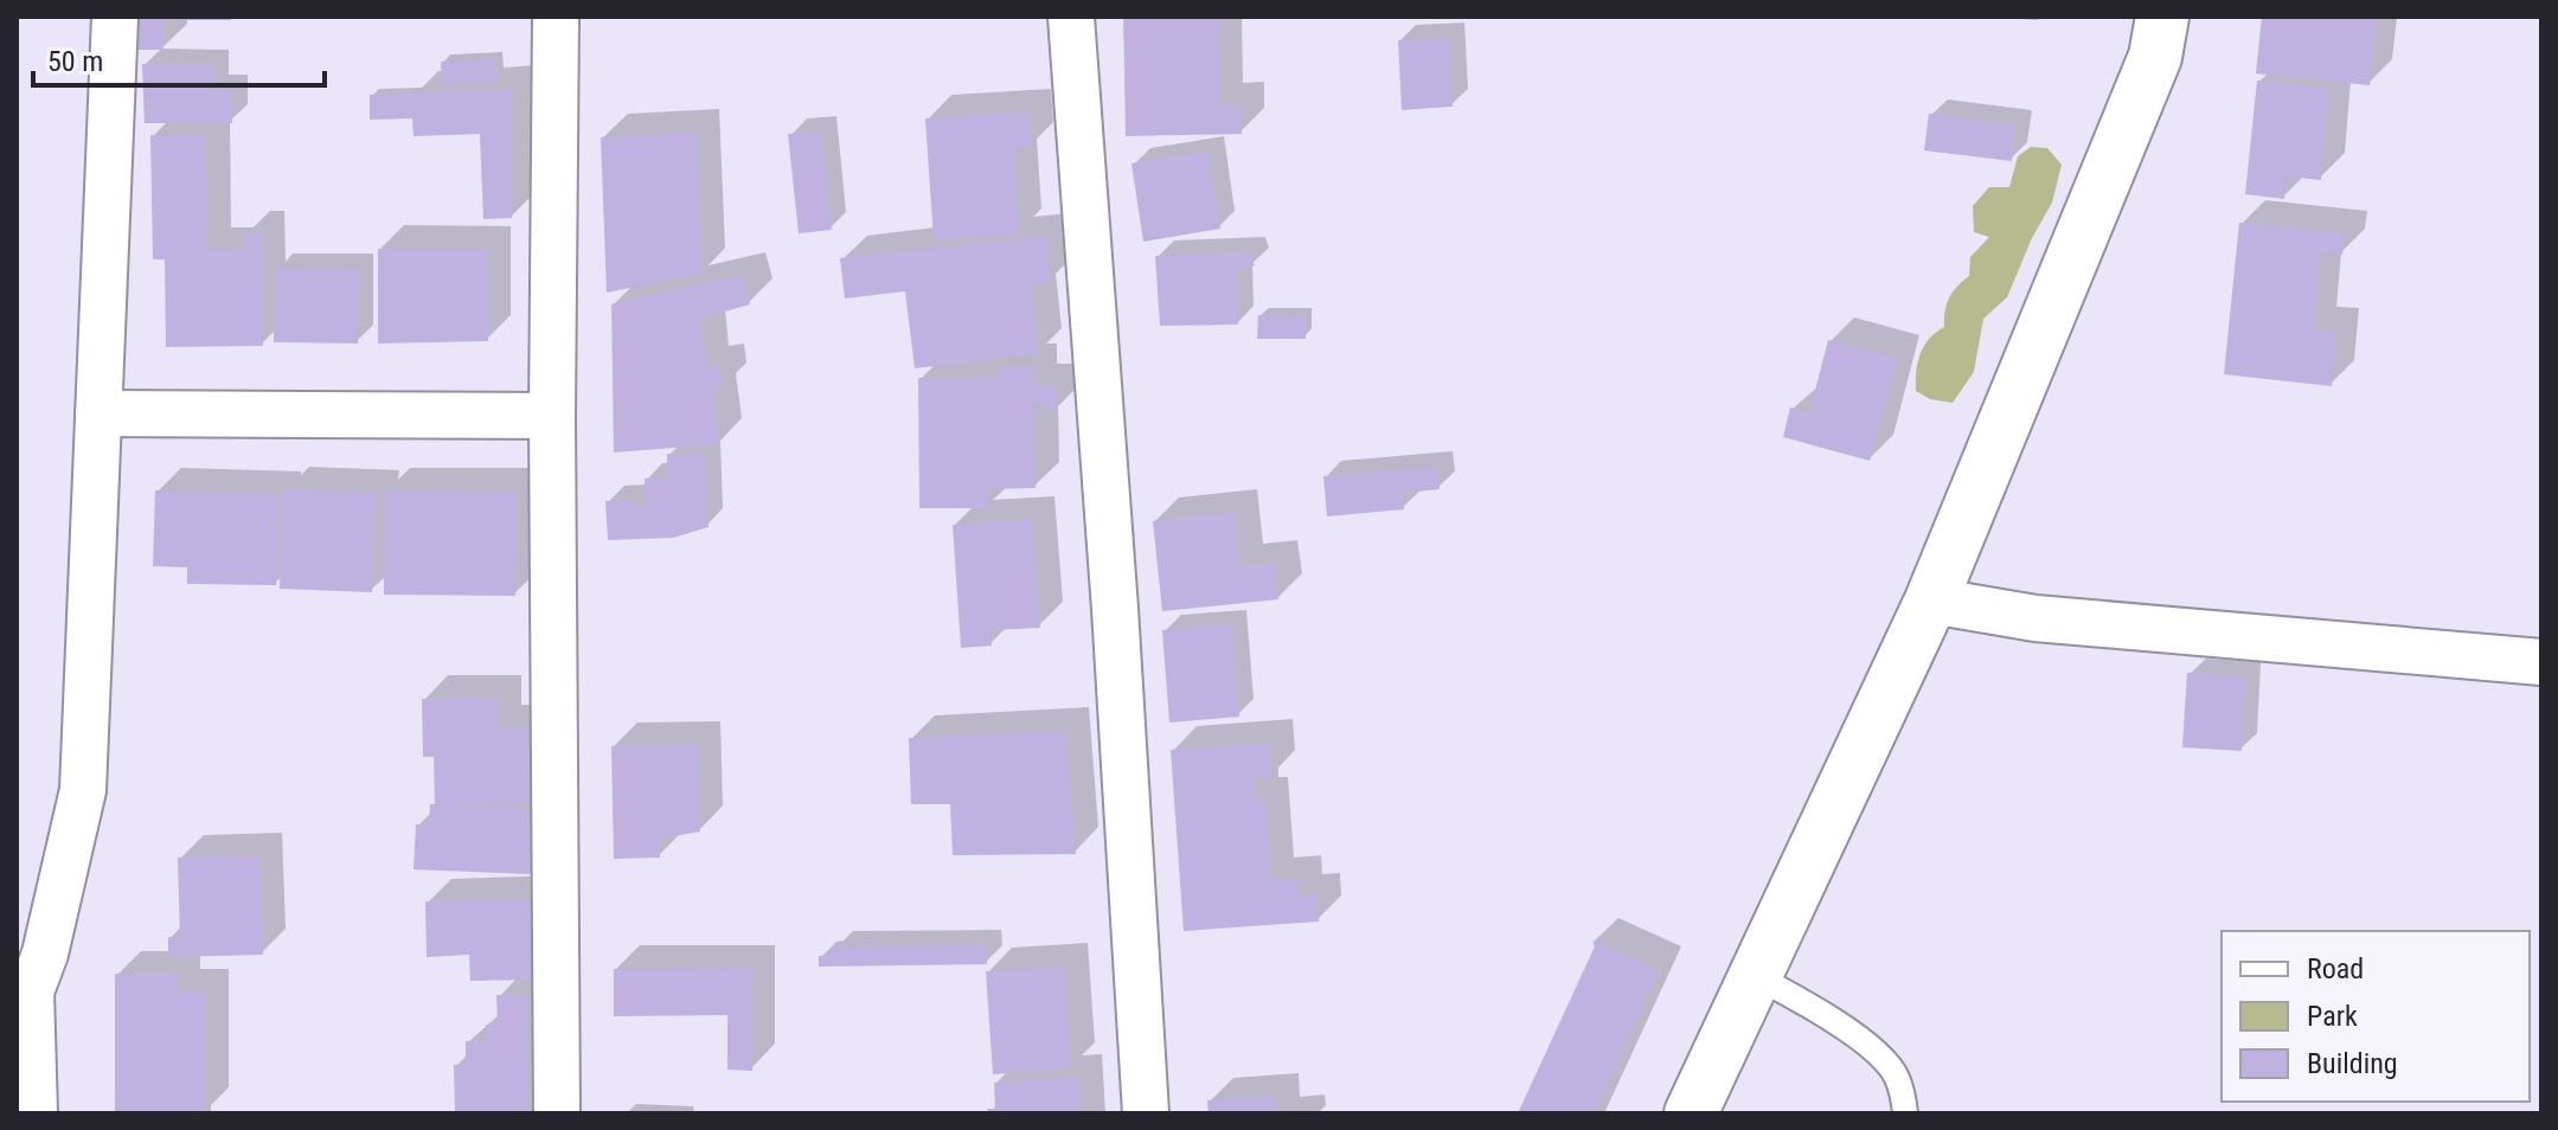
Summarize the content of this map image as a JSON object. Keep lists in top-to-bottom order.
{
  "legend": ["Road", "Park", "Building"],
  "scale_bar": "50 m"
}
